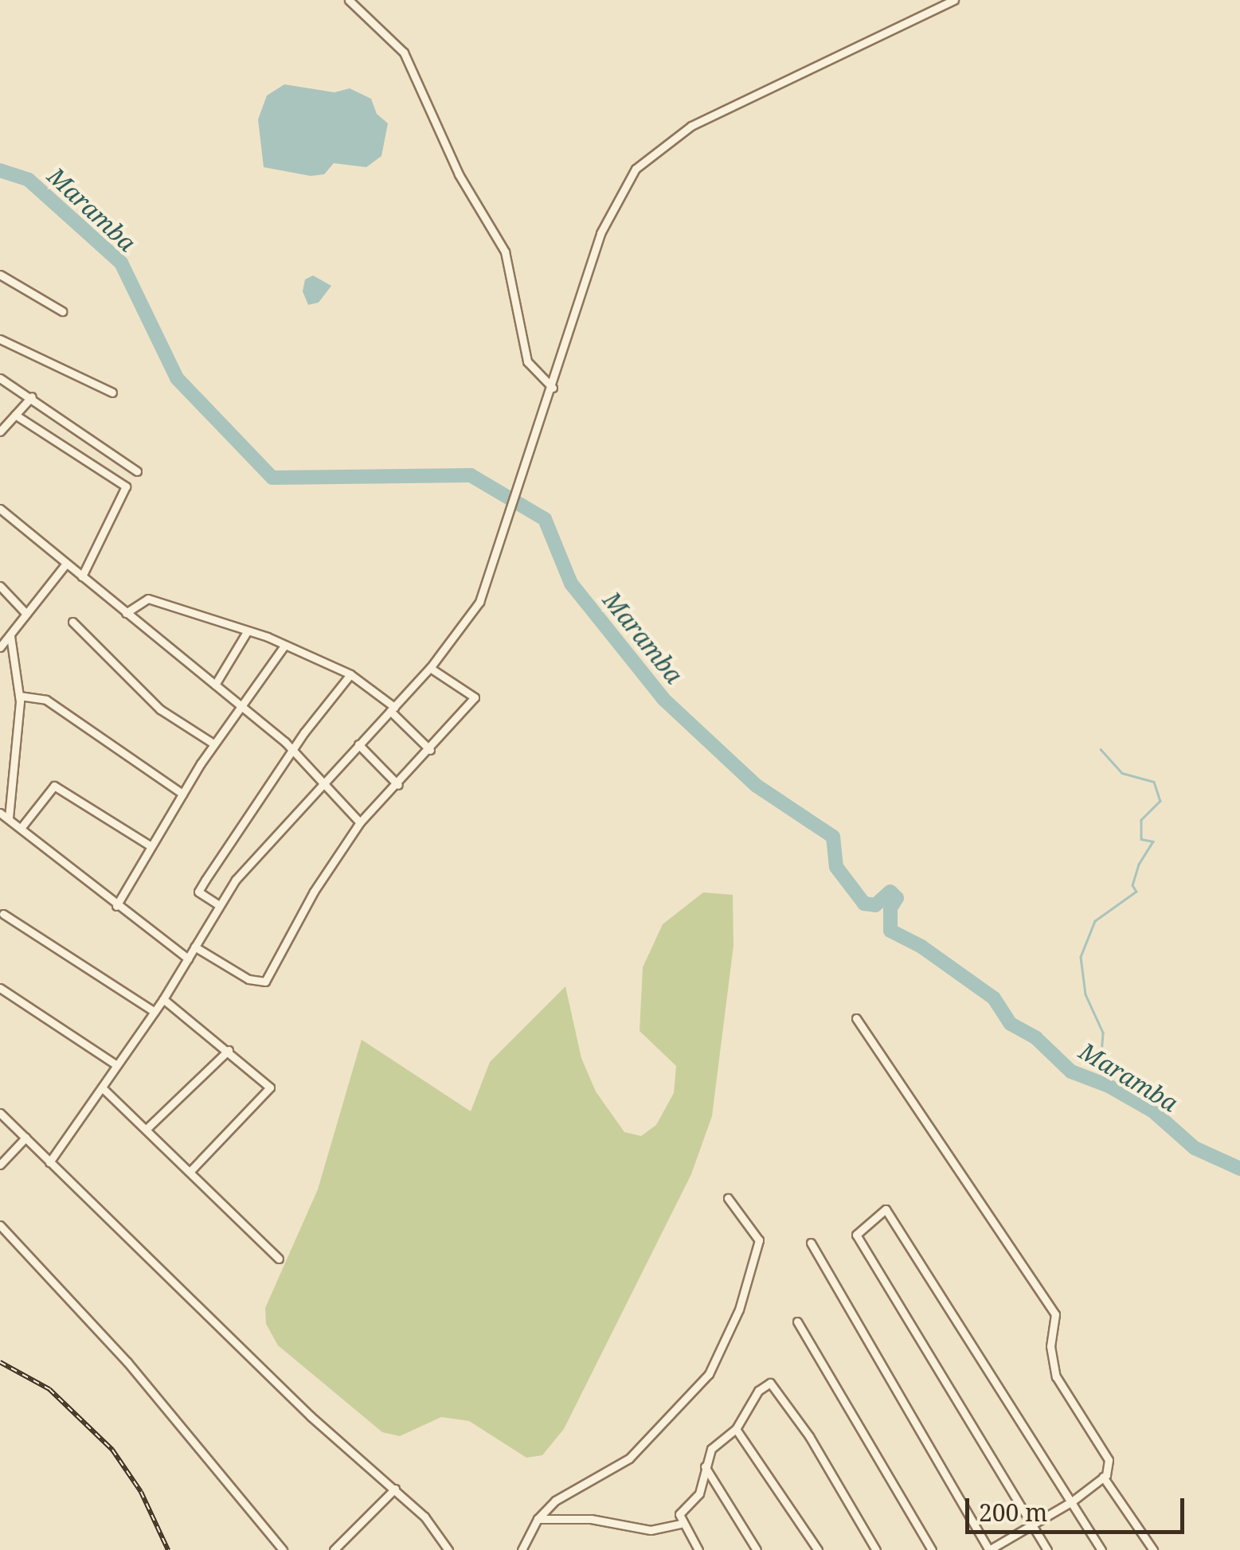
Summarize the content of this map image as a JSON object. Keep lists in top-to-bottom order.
{
  "water": ["Maramba"],
  "scale_bar": "200 m"
}
